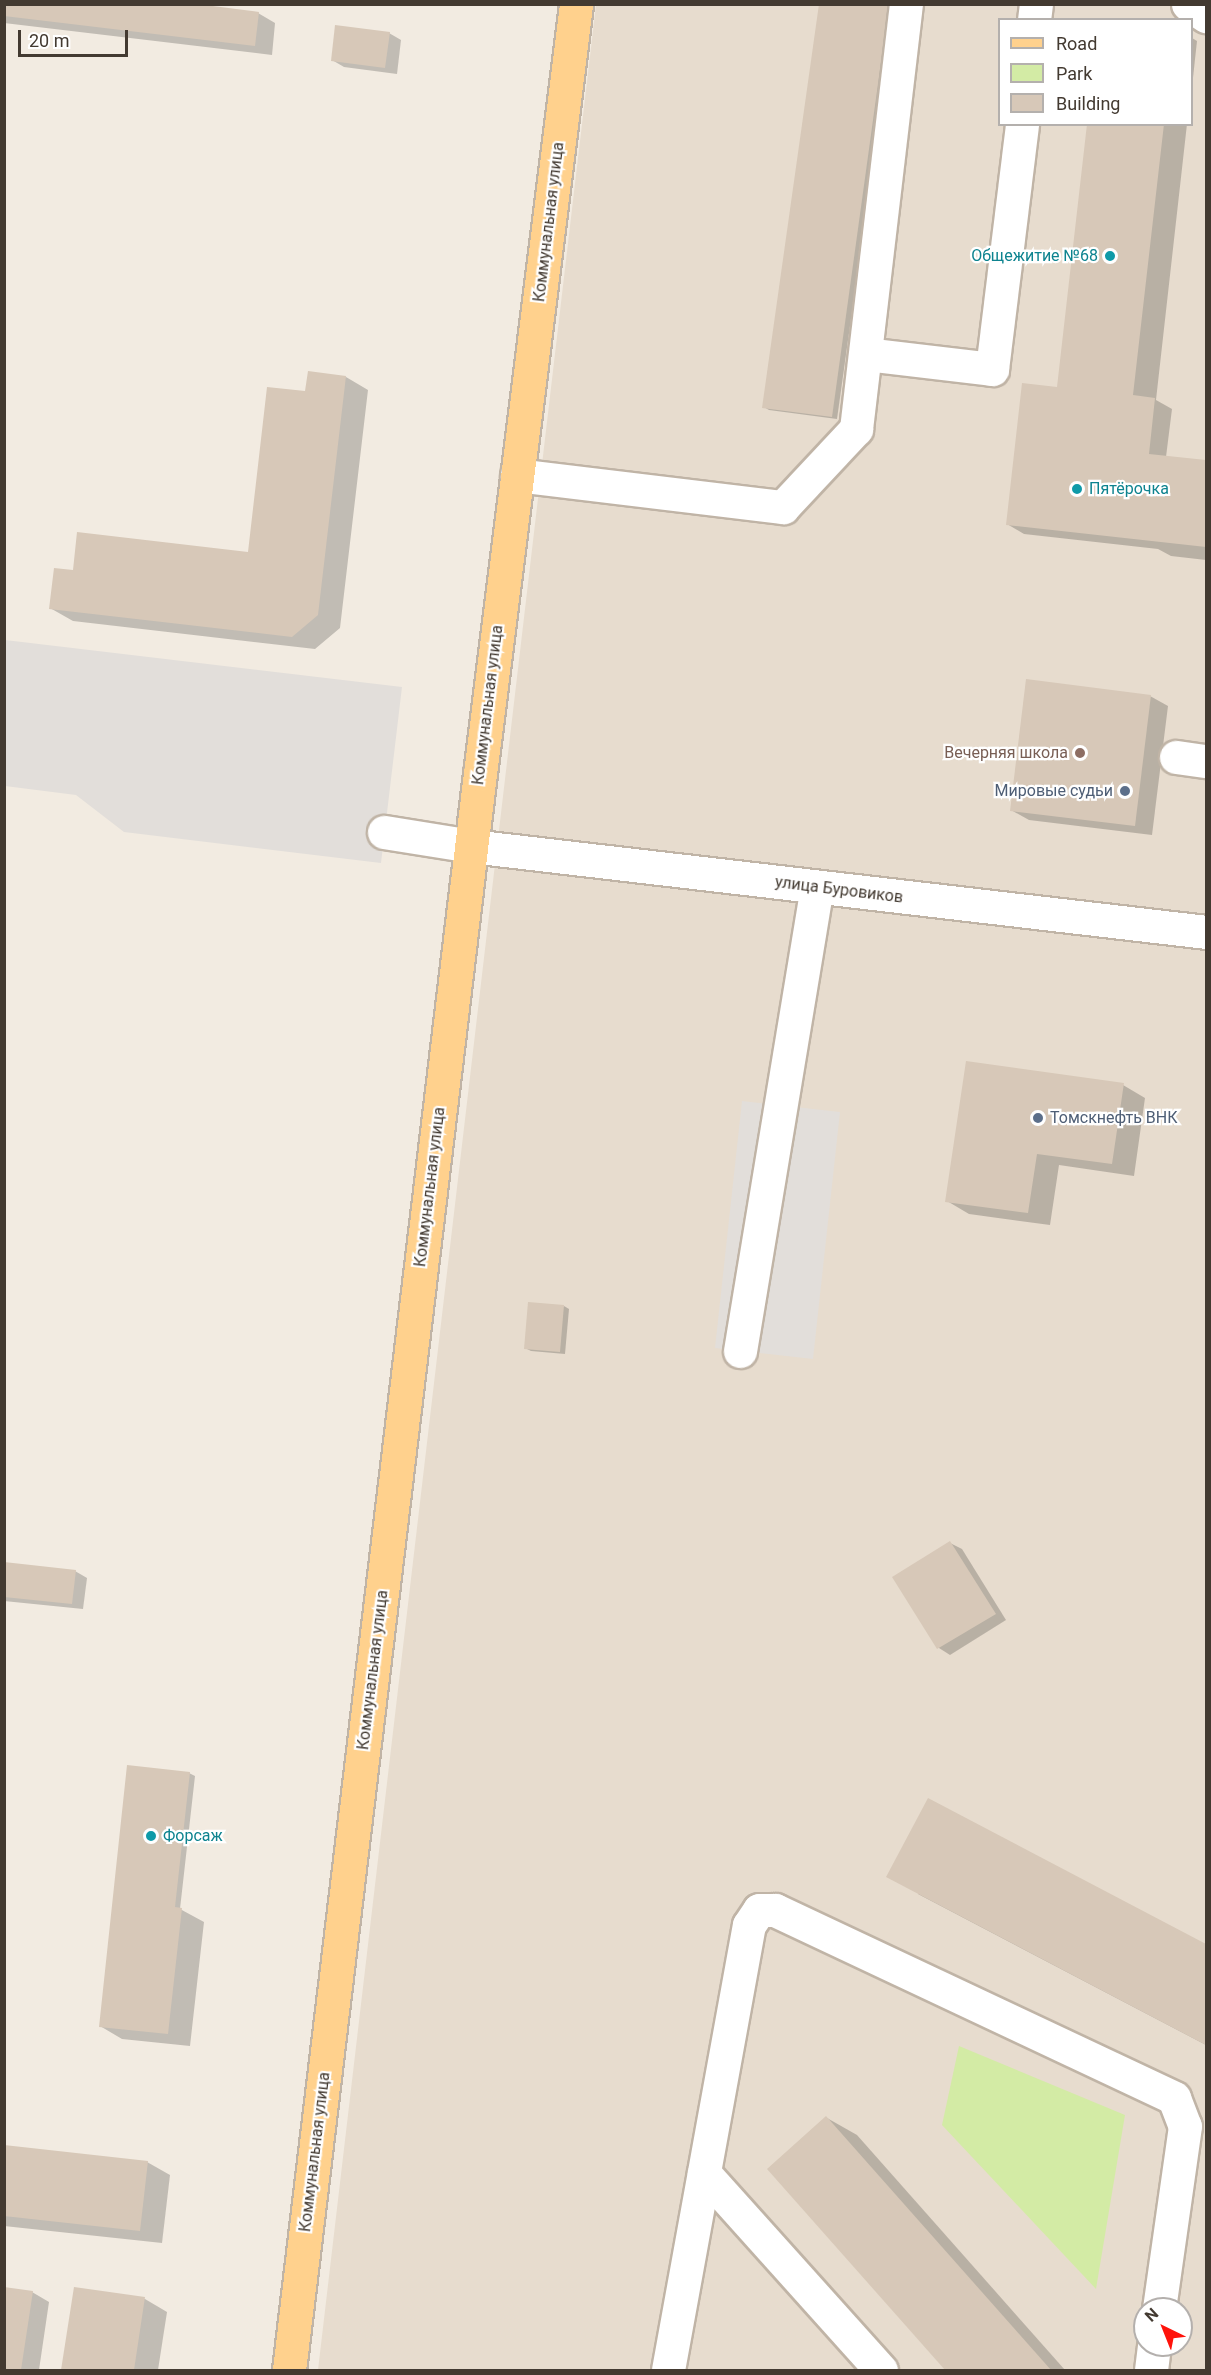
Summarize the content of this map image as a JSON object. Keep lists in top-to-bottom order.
{
  "streets": {
    "main road": ["Коммунальная улица"],
    "street": ["улица Буровиков"]
  },
  "crossings": [
    ["Коммунальная улица", "улица Буровиков"]
  ],
  "places": [
    "Общежитие №68",
    "Пятёрочка",
    "Вечерняя школа",
    "Мировые судьи",
    "Томскнефть ВНК",
    "Форсаж"
  ],
  "legend": ["Road", "Park", "Building"],
  "scale_bar": "20 m",
  "north": "top left"
}
